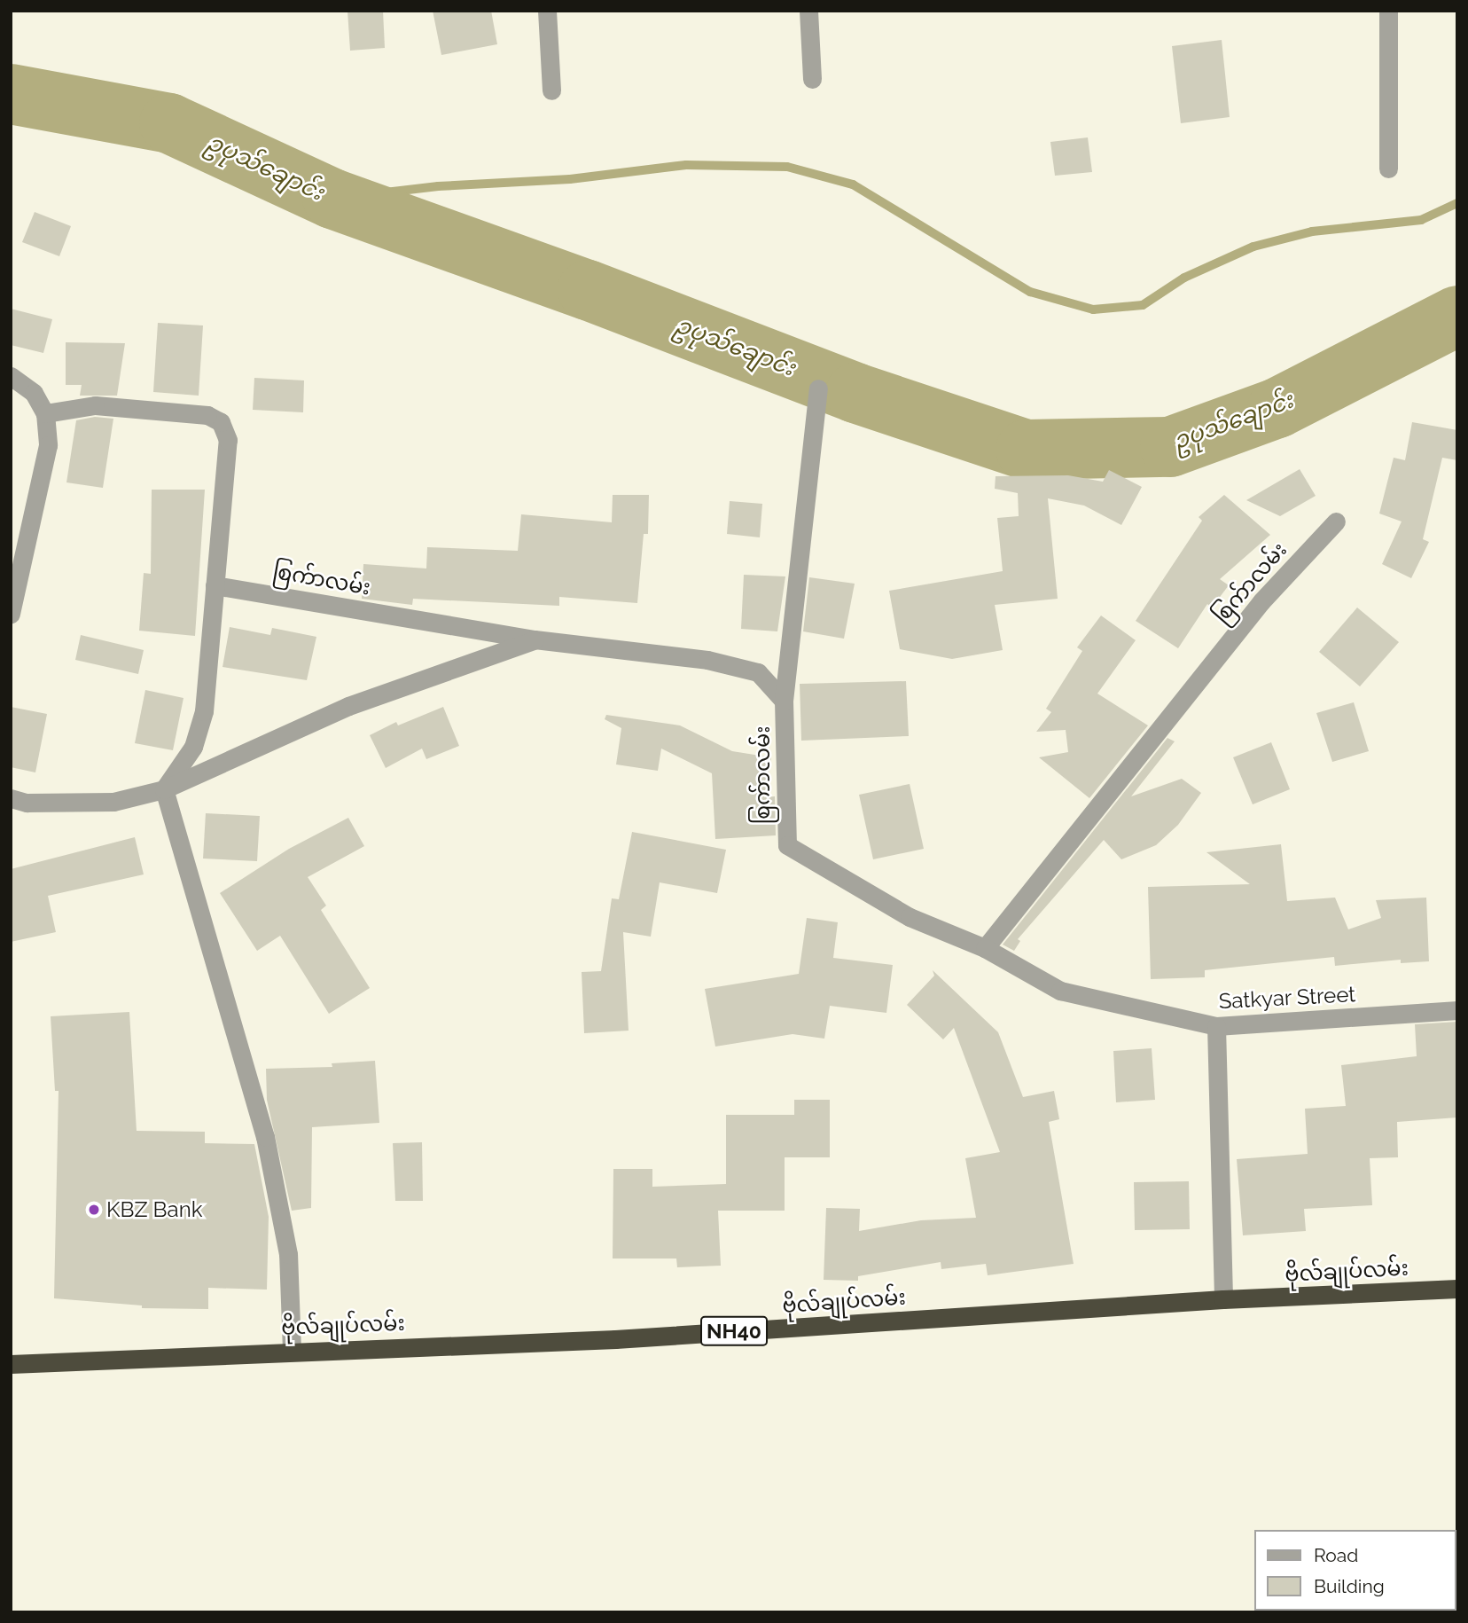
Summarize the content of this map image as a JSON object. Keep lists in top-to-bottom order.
{
  "streets": {
    "highway": ["ဗိုလ်ချုပ်လမ်း", "NH40"],
    "street": ["စြက်ာလမ်း", "Satkyar Street"]
  },
  "crossings": [
    ["စြက်ာလမ်း", "Satkyar Street"]
  ],
  "water": ["ဥပုသ်ချောင်း"],
  "places": ["KBZ Bank"],
  "legend": ["Road", "Building"]
}
